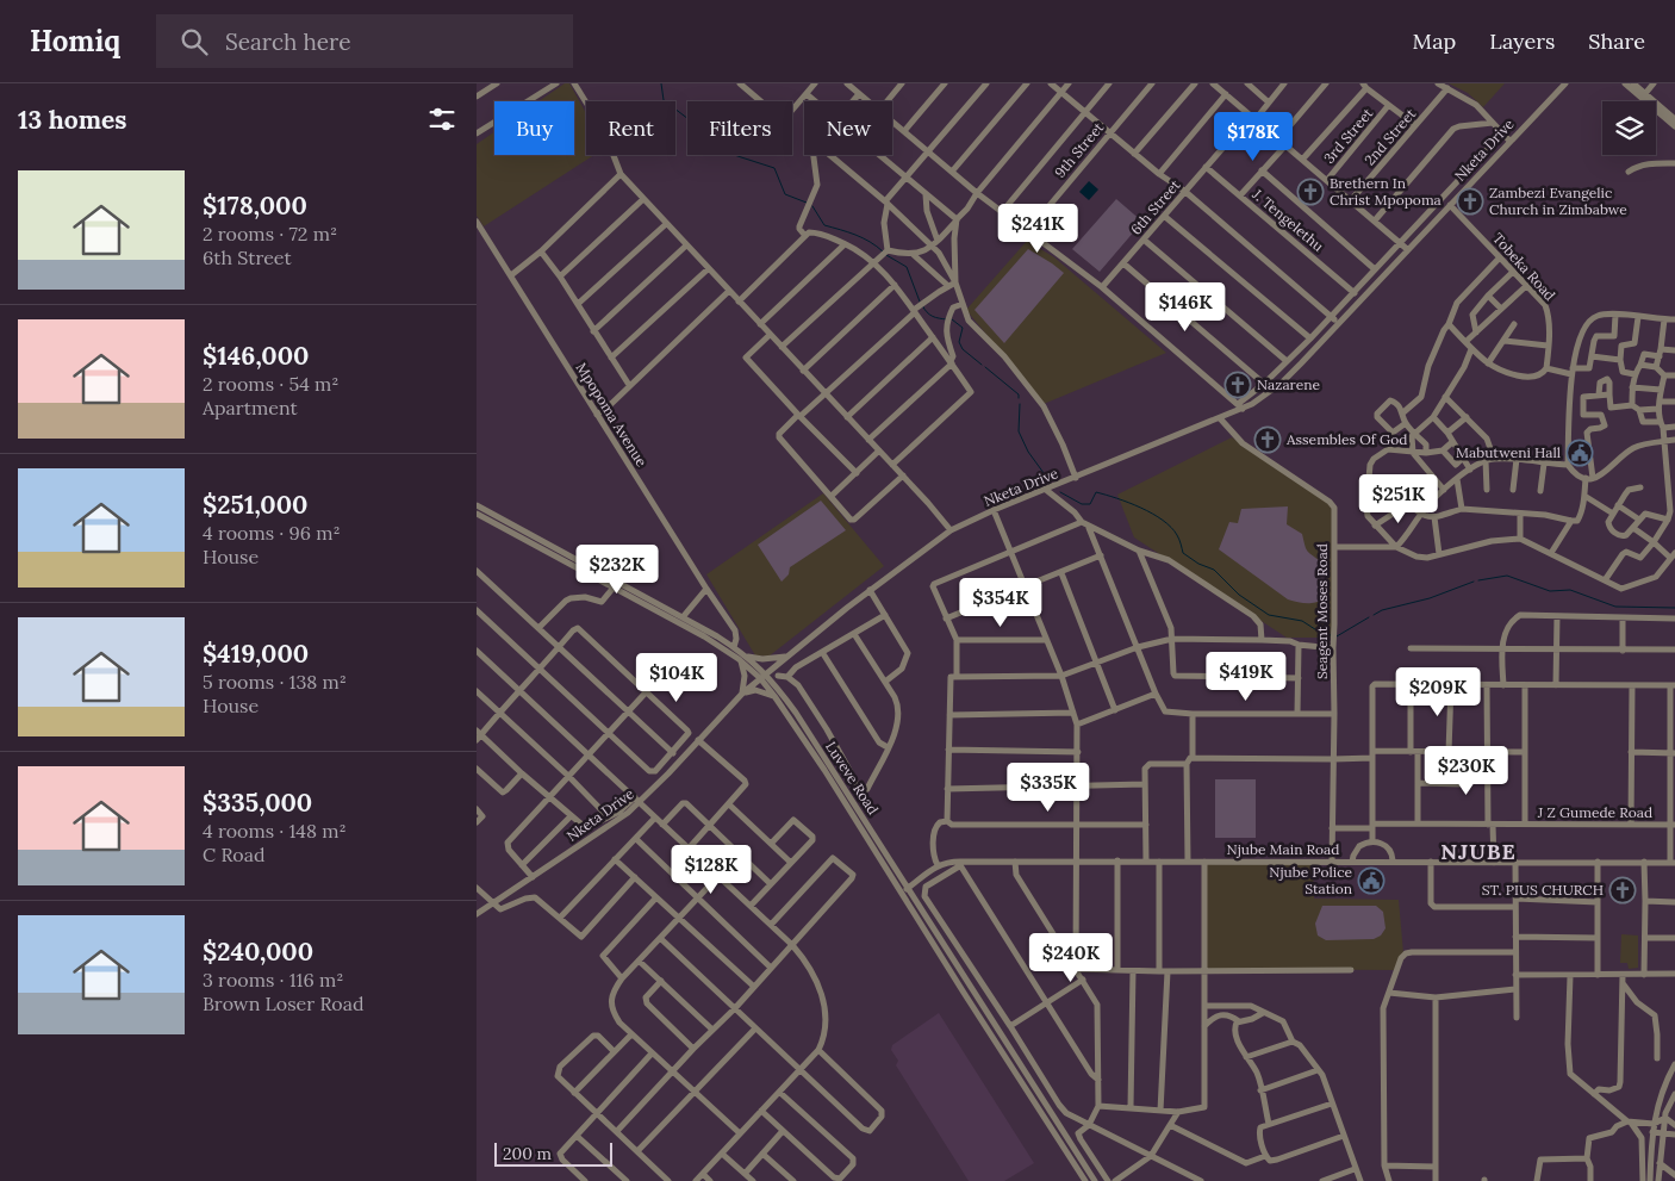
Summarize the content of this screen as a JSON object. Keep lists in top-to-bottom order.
{
  "streets": {
    "street": [
      "3rd Street",
      "2nd Street",
      "9th Street",
      "Nketa Drive",
      "6th Street",
      "J. Tengelethu",
      "Tobeka Road",
      "Mpopoma Avenue",
      "Seagent Moses Road",
      "Luveve Road",
      "J Z Gumede Road",
      "Njube Main Road"
    ]
  },
  "crossings": [
    ["Nketa Drive", "Tobeka Road"],
    ["Nketa Drive", "Seagent Moses Road"],
    ["Nketa Drive", "Luveve Road"],
    ["6th Street", "J. Tengelethu"],
    ["Mpopoma Avenue", "Luveve Road"],
    ["Seagent Moses Road", "J Z Gumede Road"],
    ["Seagent Moses Road", "Njube Main Road"],
    ["Luveve Road", "Njube Main Road"]
  ],
  "districts": ["NJUBE"],
  "places": {
    "church": [
      "Brethern In Christ Mpopoma",
      "Zambezi Evangelic Church in Zimbabwe",
      "Nazarene",
      "Assembles Of God",
      "ST. PIUS CHURCH"
    ],
    "public building": ["Mabutweni Hall", "Njube Police Station"]
  },
  "scale_bar": "200 m",
  "page": {
    "header": "Homiq",
    "search": "Search here",
    "nav": ["Map", "Layers", "Share"],
    "heading": "13 homes",
    "chip": [
      "Buy",
      "Rent",
      "Filters",
      "New"
    ],
    "price": [
      "$178K",
      "$241K",
      "$146K",
      "$251K",
      "$232K",
      "$354K",
      "$419K",
      "$104K",
      "$209K",
      "$230K",
      "$335K",
      "$128K",
      "$240K"
    ],
    "list": [
      {
        "name": "$178,000",
        "note": "2 rooms · 72 m² · 6th Street"
      },
      {
        "name": "$146,000",
        "note": "2 rooms · 54 m² · Apartment"
      },
      {
        "name": "$251,000",
        "note": "4 rooms · 96 m² · House"
      },
      {
        "name": "$419,000",
        "note": "5 rooms · 138 m² · House"
      },
      {
        "name": "$335,000",
        "note": "4 rooms · 148 m² · C Road"
      },
      {
        "name": "$240,000",
        "note": "3 rooms · 116 m² · Brown Loser Road"
      }
    ],
    "scale": "200 m"
  }
}
